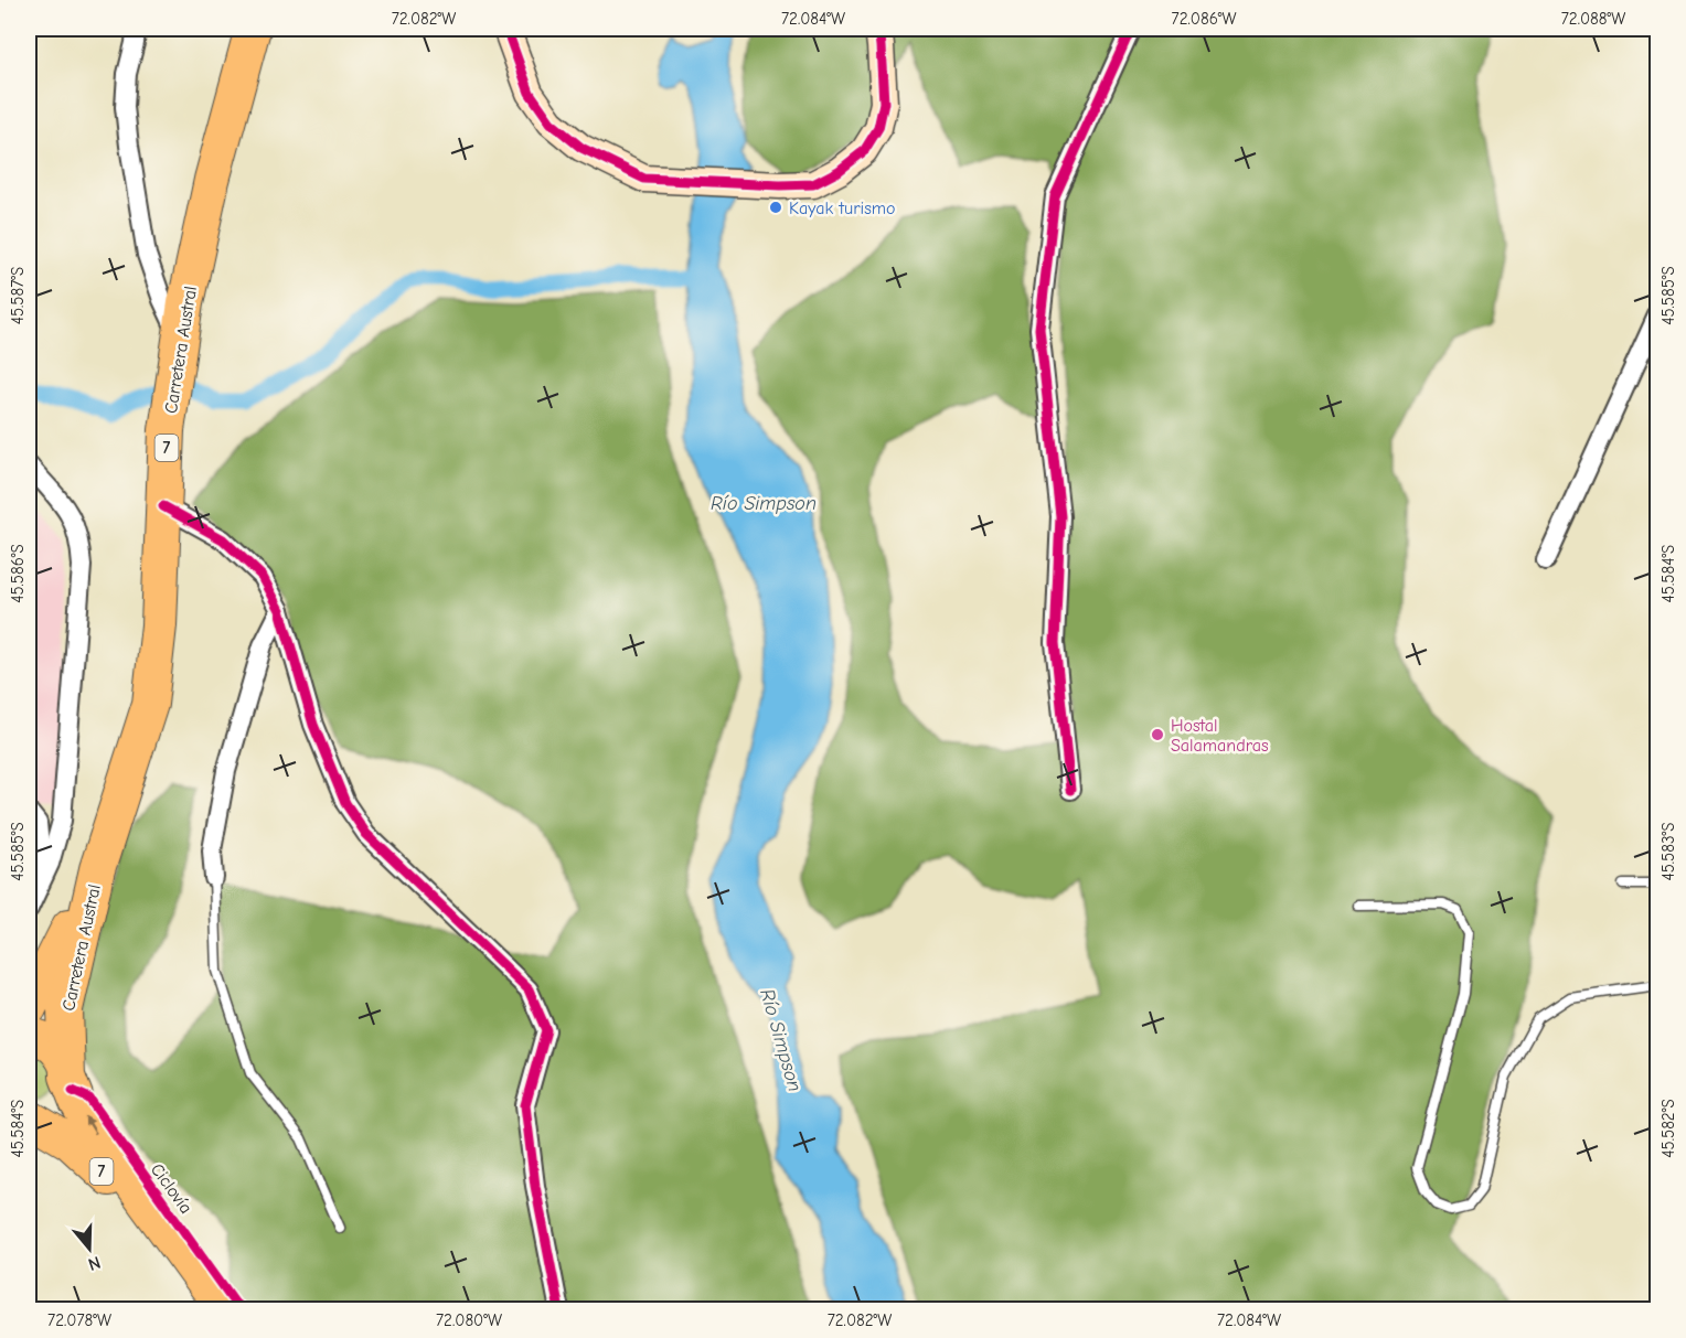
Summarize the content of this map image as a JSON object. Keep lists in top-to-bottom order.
{
  "streets": {
    "highway": ["Carretera Austral", "7"],
    "cycle path": ["Ciclovía"]
  },
  "water": ["Río Simpson"],
  "places": ["Kayak turismo", "Hostal Salamandras"],
  "north": "bottom",
  "coordinates": [
    "72.082°W",
    "72.084°W",
    "72.086°W",
    "72.088°W",
    "45.587°S",
    "45.585°S",
    "45.586°S",
    "45.584°S",
    "45.583°S",
    "45.582°S",
    "72.078°W",
    "72.080°W"
  ]
}
